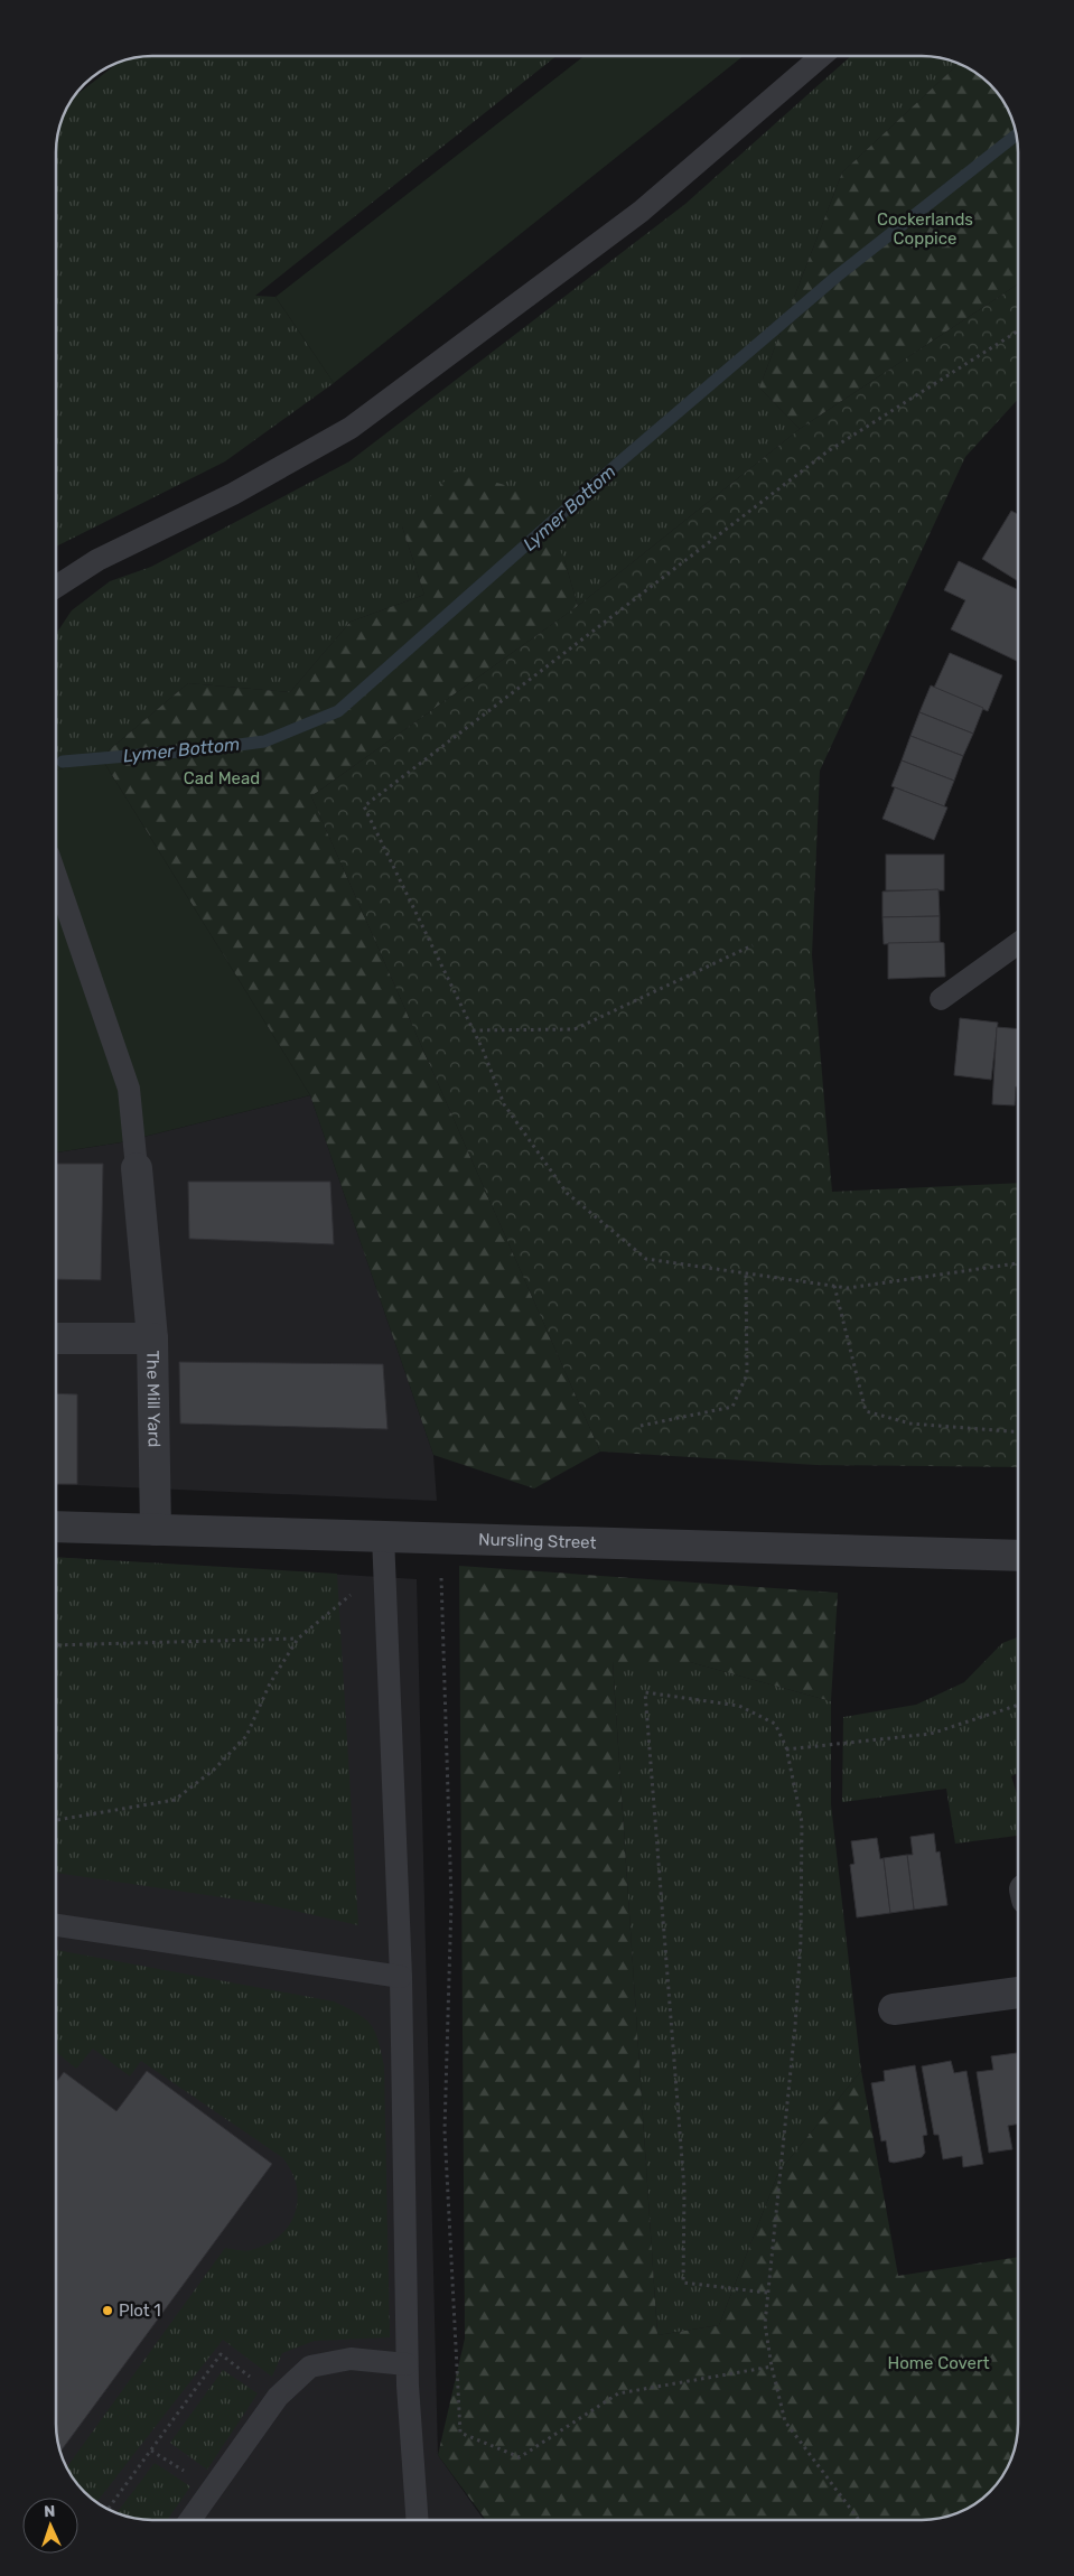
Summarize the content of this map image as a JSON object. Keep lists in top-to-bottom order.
{
  "streets": {
    "street": ["The Mill Yard", "Nursling Street"]
  },
  "crossings": [
    ["The Mill Yard", "Nursling Street"]
  ],
  "water": ["Lymer Bottom"],
  "parks": ["Cockerlands Coppice", "Cad Mead", "Home Covert"],
  "places": ["Plot 1"],
  "north": "top"
}
